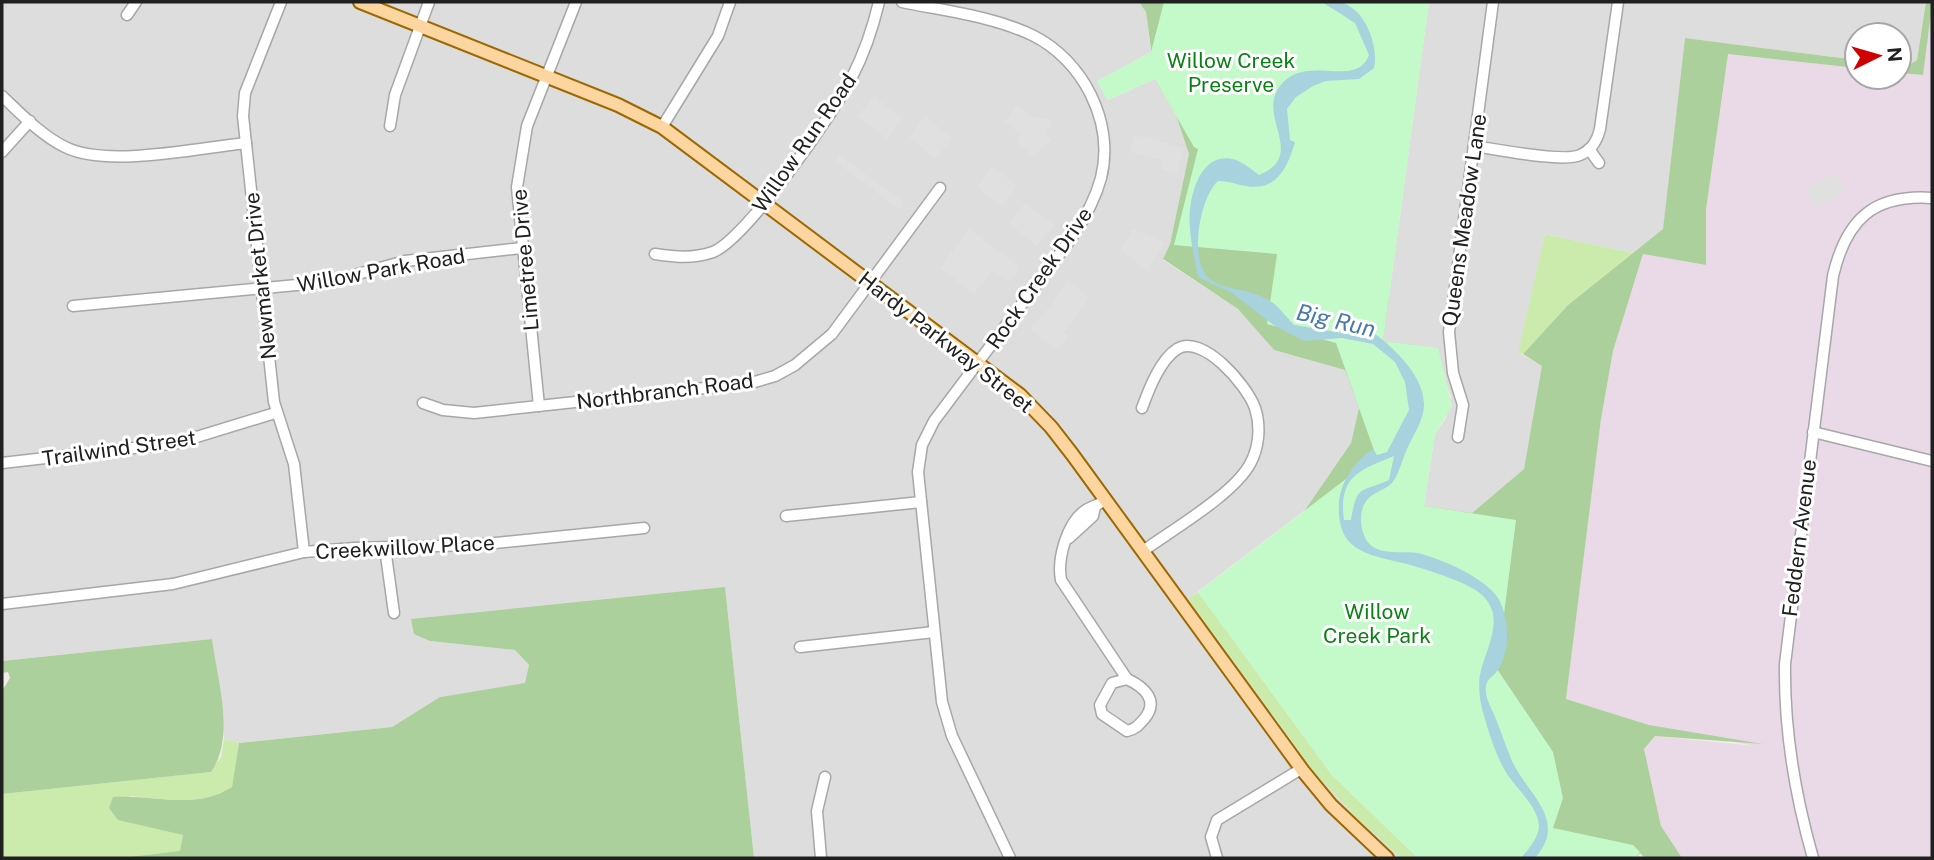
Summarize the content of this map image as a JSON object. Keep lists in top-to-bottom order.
{
  "streets": {
    "main road": ["Hardy Parkway Street"],
    "street": [
      "Willow Run Road",
      "Queens Meadow Lane",
      "Limetree Drive",
      "Willow Park Road",
      "Newmarket Drive",
      "Rock Creek Drive",
      "Northbranch Road",
      "Trailwind Street",
      "Feddern Avenue",
      "Creekwillow Place"
    ]
  },
  "crossings": [
    ["Willow Run Road", "Hardy Parkway Street"],
    ["Limetree Drive", "Willow Park Road"],
    ["Limetree Drive", "Hardy Parkway Street"],
    ["Limetree Drive", "Northbranch Road"],
    ["Willow Park Road", "Newmarket Drive"],
    ["Newmarket Drive", "Trailwind Street"],
    ["Newmarket Drive", "Creekwillow Place"],
    ["Rock Creek Drive", "Hardy Parkway Street"],
    ["Hardy Parkway Street", "Northbranch Road"]
  ],
  "water": ["Big Run"],
  "parks": ["Willow Creek Preserve", "Willow Creek Park"],
  "north": "right"
}
